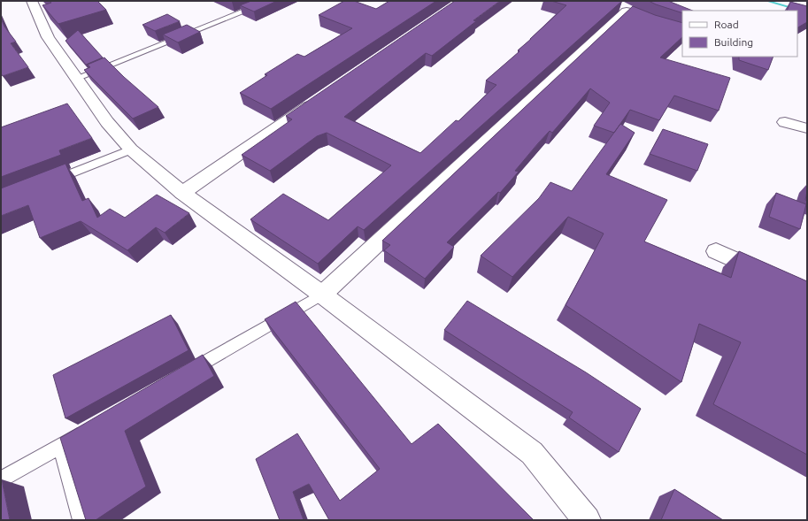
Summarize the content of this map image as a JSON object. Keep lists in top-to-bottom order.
{
  "legend": ["Road", "Building"]
}
